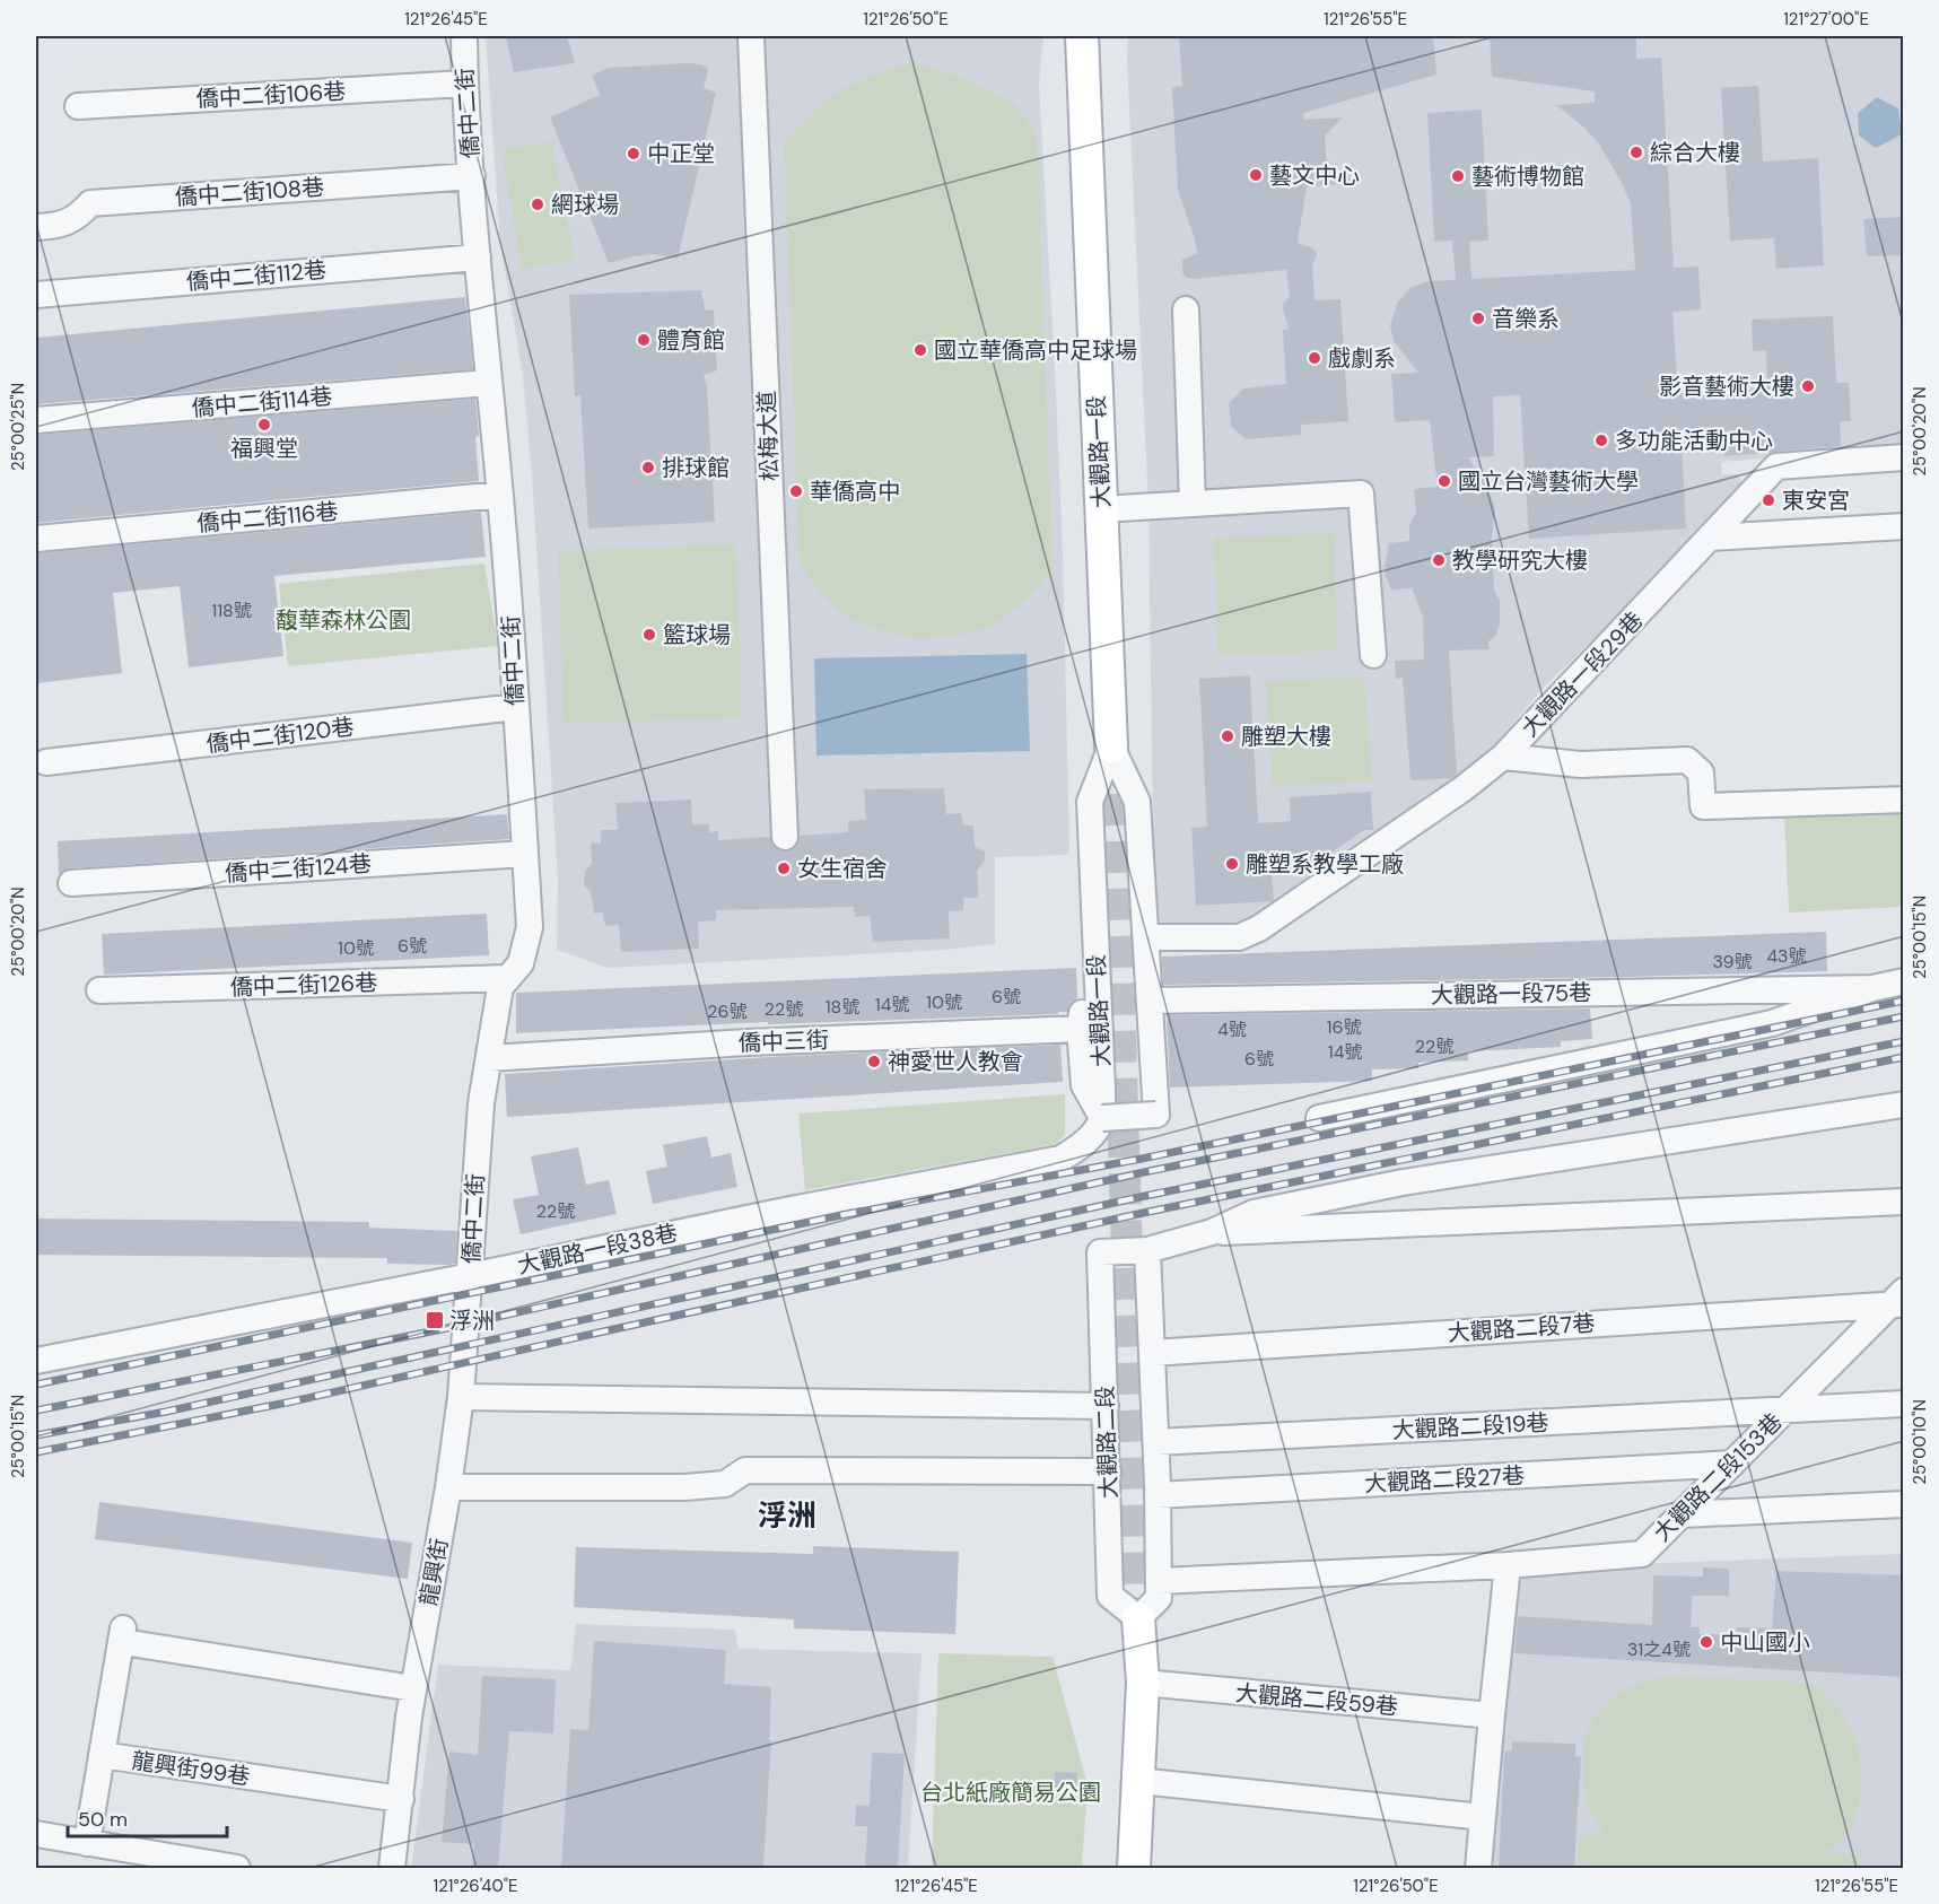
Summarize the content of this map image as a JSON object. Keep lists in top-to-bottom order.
{
  "streets": {
    "main road": ["大觀路一段"],
    "street": [
      "僑中二街106巷",
      "僑中二街",
      "僑中二街108巷",
      "僑中二街112巷",
      "僑中二街114巷",
      "松梅大道",
      "僑中二街116巷",
      "大觀路一段29巷",
      "僑中二街120巷",
      "僑中二街124巷",
      "僑中二街126巷",
      "大觀路一段75巷",
      "僑中三街",
      "大觀路一段38巷",
      "大觀路二段7巷",
      "大觀路二段19巷",
      "大觀路二段",
      "大觀路二段153巷",
      "大觀路二段27巷",
      "龍興街",
      "大觀路二段59巷",
      "龍興街99巷"
    ]
  },
  "crossings": [
    ["僑中二街106巷", "僑中二街"],
    ["僑中二街", "僑中二街108巷"],
    ["僑中二街", "僑中二街112巷"],
    ["僑中二街", "僑中二街114巷"],
    ["僑中二街", "僑中二街116巷"],
    ["僑中二街", "僑中二街120巷"],
    ["僑中二街", "僑中二街124巷"],
    ["僑中二街", "僑中二街126巷"],
    ["僑中二街", "僑中三街"],
    ["僑中二街", "大觀路一段38巷"],
    ["僑中二街", "龍興街"],
    ["大觀路一段", "大觀路一段29巷"],
    ["大觀路一段", "大觀路一段75巷"],
    ["大觀路一段", "大觀路一段38巷"],
    ["大觀路一段38巷", "龍興街"],
    ["大觀路二段7巷", "大觀路二段153巷"],
    ["大觀路二段19巷", "大觀路二段153巷"],
    ["大觀路二段153巷", "大觀路二段27巷"],
    ["龍興街", "龍興街99巷"]
  ],
  "districts": ["浮洲"],
  "parks": ["馥華森林公園", "台北紙廠簡易公園"],
  "places": {
    "other": [
      "綜合大樓",
      "中正堂",
      "藝文中心",
      "藝術博物館",
      "網球場",
      "音樂系",
      "體育館",
      "國立華僑高中足球場",
      "戲劇系",
      "影音藝術大樓",
      "福興堂",
      "多功能活動中心",
      "排球館",
      "國立台灣藝術大學",
      "華僑高中",
      "東安宮",
      "教學研究大樓",
      "籃球場",
      "雕塑大樓",
      "雕塑系教學工廠",
      "女生宿舍",
      "神愛世人教會",
      "中山國小"
    ],
    "transit": ["浮洲"]
  },
  "house_numbers": [
    "118號",
    "6號",
    "10號",
    "43號",
    "39號",
    "6號",
    "10號",
    "14號",
    "18號",
    "22號",
    "26號",
    "16號",
    "4號",
    "22號",
    "14號",
    "6號",
    "22號",
    "31之4號"
  ],
  "scale_bar": "50 m",
  "coordinates": [
    "121°26'45\"E",
    "121°26'50\"E",
    "121°26'55\"E",
    "121°27'00\"E",
    "25°00'25\"N",
    "25°00'20\"N",
    "25°00'15\"N",
    "25°00'10\"N",
    "121°26'40\"E"
  ]
}
